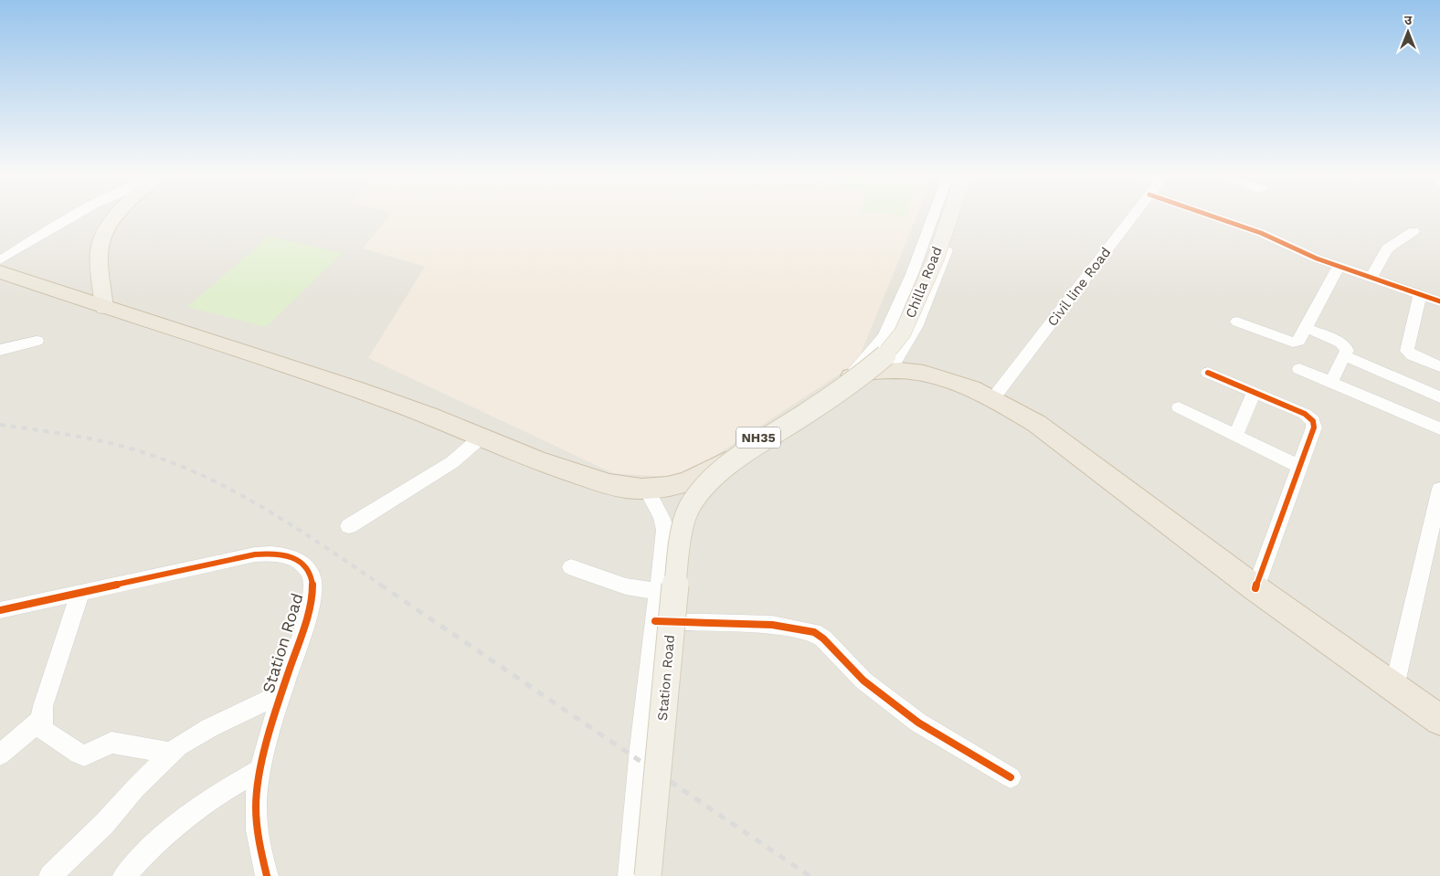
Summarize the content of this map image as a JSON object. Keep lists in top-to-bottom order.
{
  "streets": {
    "highway": ["NH35"],
    "main road": ["Chilla Road", "Station Road"],
    "street": ["Civil line Road"]
  },
  "crossings": [
    ["Chilla Road", "NH35"],
    ["Chilla Road", "Station Road"],
    ["Civil line Road", "NH35"],
    ["NH35", "Station Road"]
  ],
  "north": "top"
}
